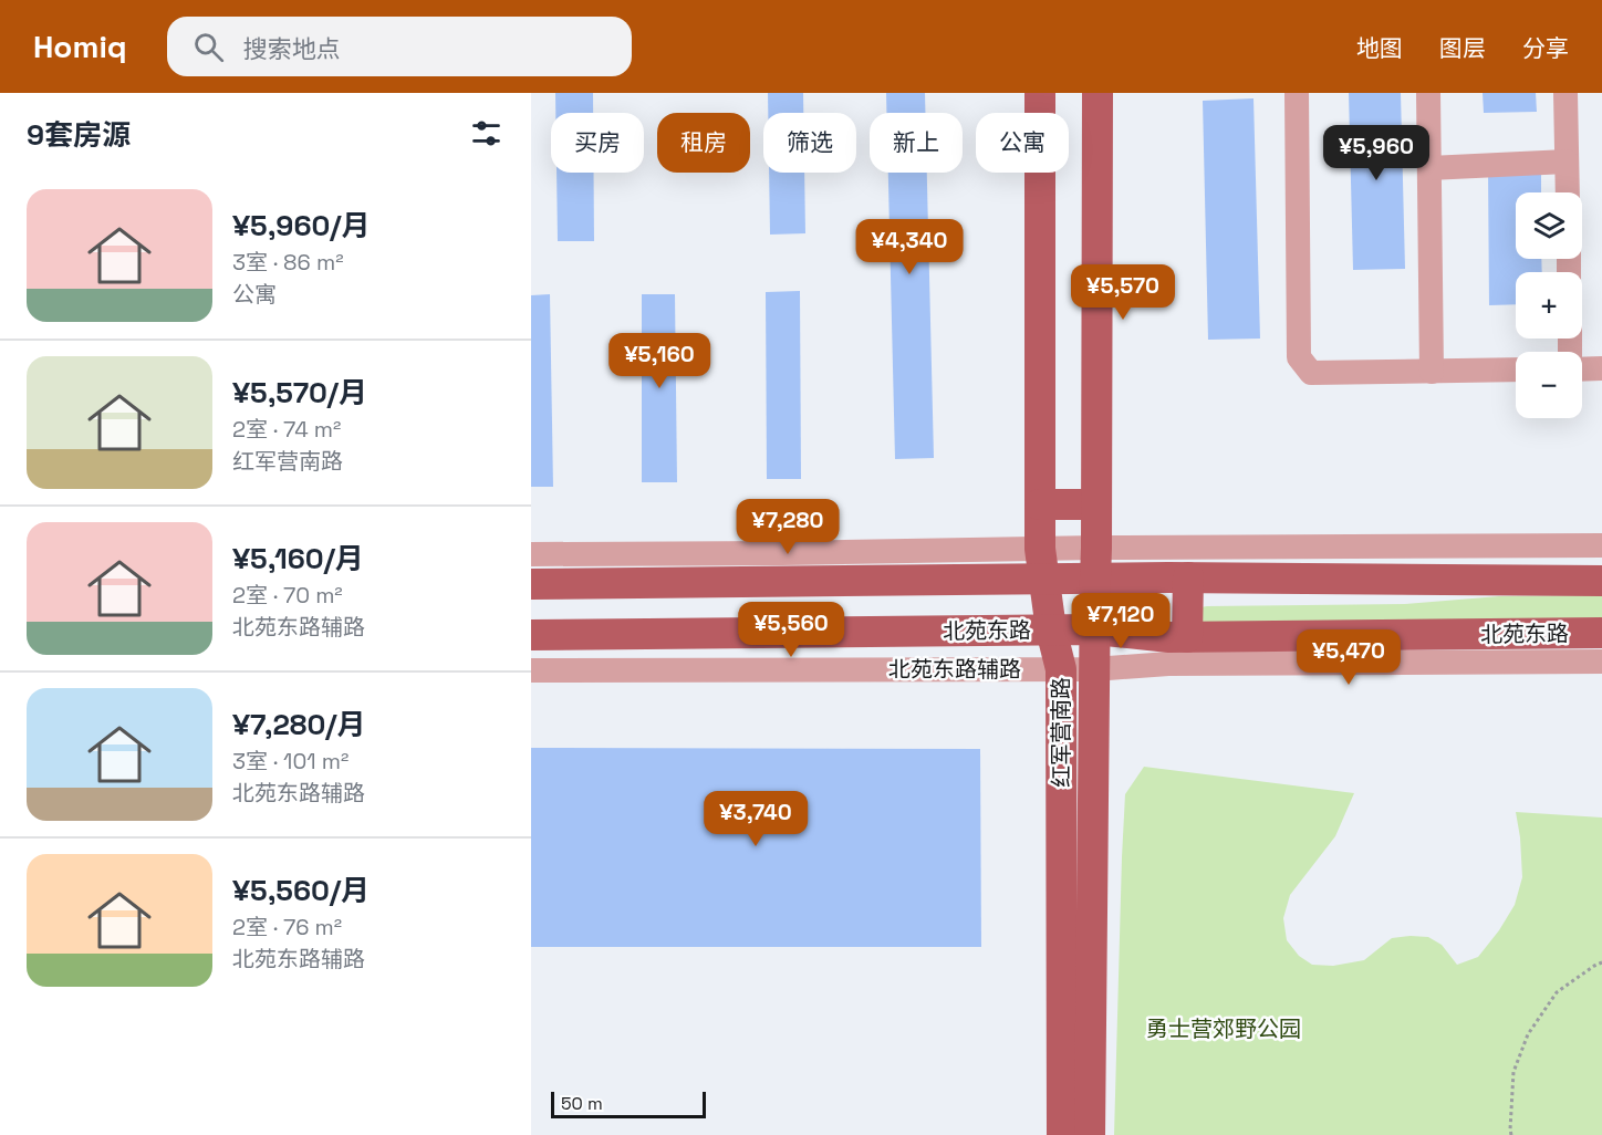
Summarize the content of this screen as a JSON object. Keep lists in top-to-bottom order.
{
  "streets": {
    "main road": ["北苑东路", "红军营南路"],
    "street": ["北苑东路辅路"]
  },
  "crossings": [
    ["北苑东路", "红军营南路"],
    ["北苑东路辅路", "红军营南路"]
  ],
  "parks": ["勇士营郊野公园"],
  "scale_bar": "50 m",
  "page": {
    "header": "Homiq",
    "search": "搜索地点",
    "nav": ["地图", "图层", "分享"],
    "heading": "9套房源",
    "chip": [
      "买房",
      "租房",
      "筛选",
      "新上",
      "公寓"
    ],
    "price": [
      "¥5,960",
      "¥4,340",
      "¥5,570",
      "¥5,160",
      "¥7,280",
      "¥7,120",
      "¥5,560",
      "¥5,470",
      "¥3,740"
    ],
    "list": [
      {
        "name": "¥5,960/月",
        "note": "3室 · 86 m² · 公寓"
      },
      {
        "name": "¥5,570/月",
        "note": "2室 · 74 m² · 红军营南路"
      },
      {
        "name": "¥5,160/月",
        "note": "2室 · 70 m² · 北苑东路辅路"
      },
      {
        "name": "¥7,280/月",
        "note": "3室 · 101 m² · 北苑东路辅路"
      },
      {
        "name": "¥5,560/月",
        "note": "2室 · 76 m² · 北苑东路辅路"
      }
    ],
    "map_buttons": ["+", "−"],
    "scale": "50 m"
  }
}
